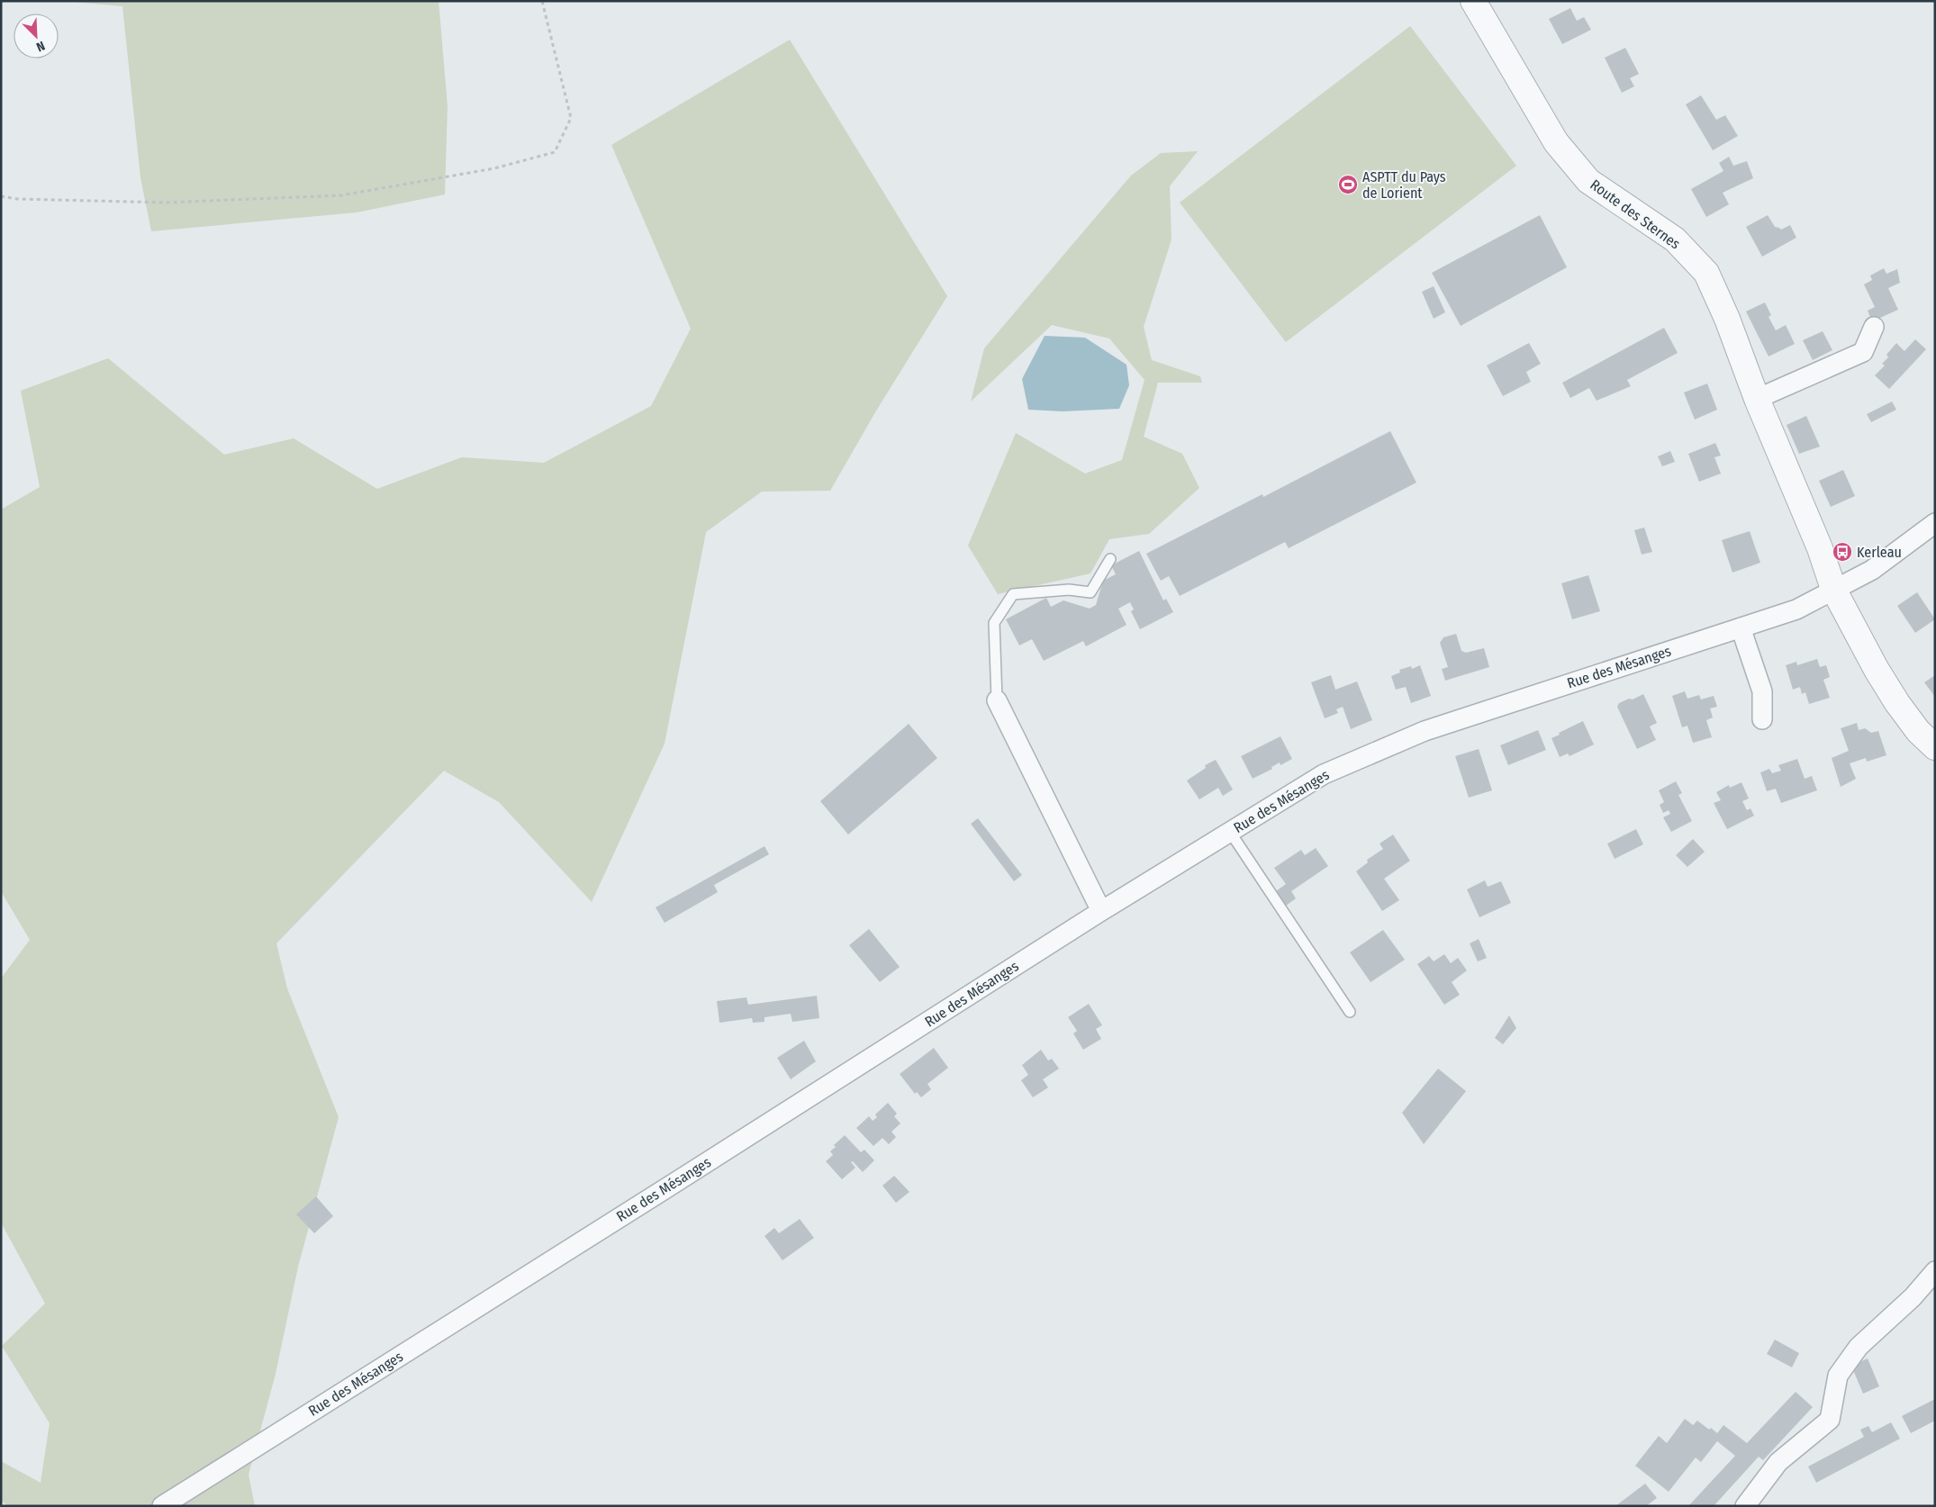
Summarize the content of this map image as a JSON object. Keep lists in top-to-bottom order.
{
  "streets": {
    "street": ["Route des Sternes", "Rue des Mésanges"]
  },
  "crossings": [
    ["Route des Sternes", "Rue des Mésanges"]
  ],
  "places": {
    "sports": ["ASPTT du Pays de Lorient"],
    "bus stop": ["Kerleau"]
  },
  "north": "bottom right"
}
